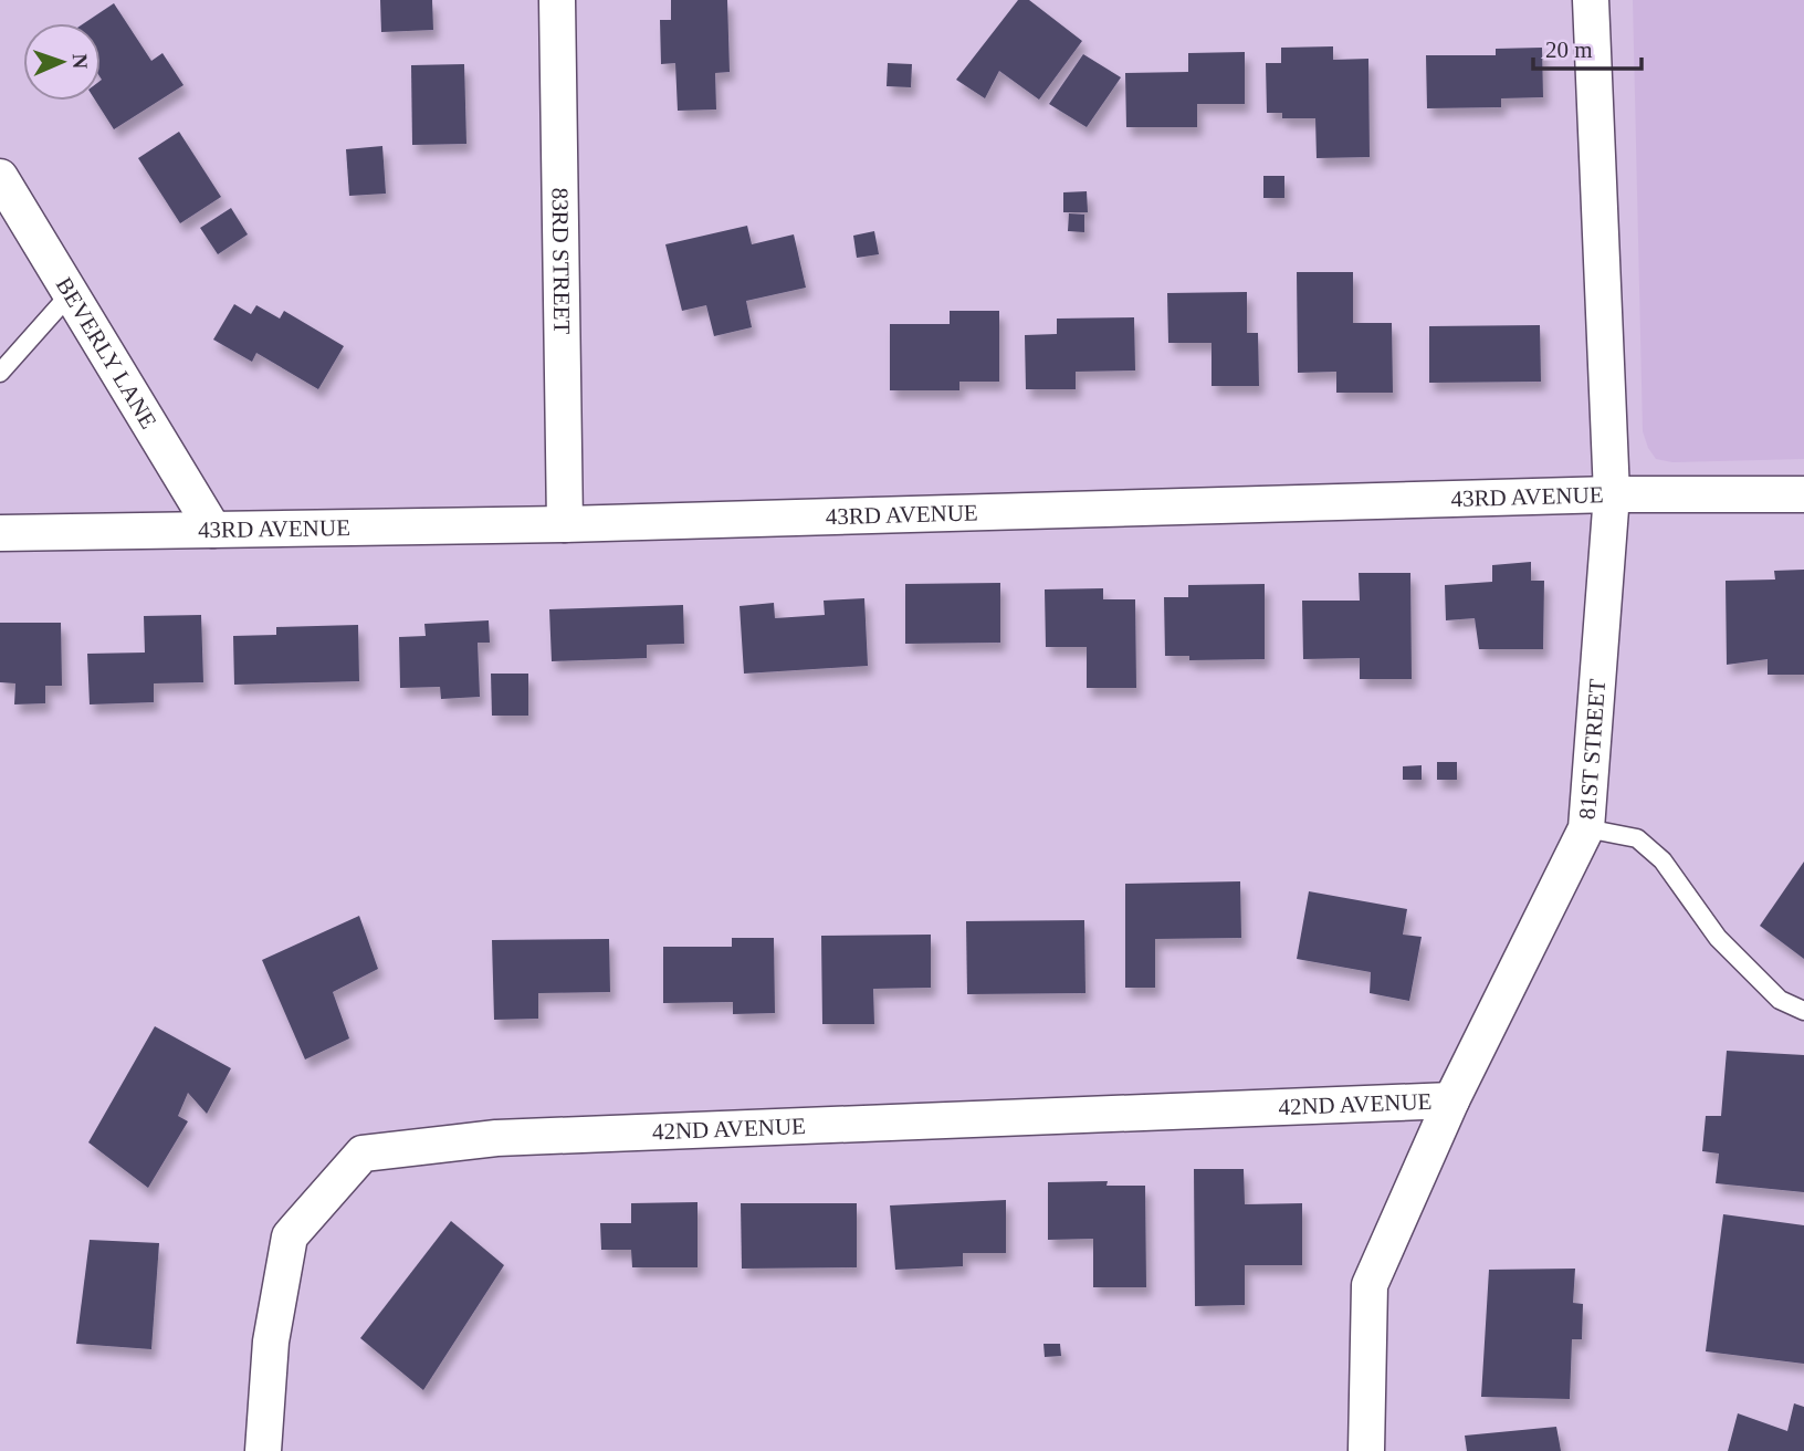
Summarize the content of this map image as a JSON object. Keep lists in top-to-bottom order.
{
  "streets": {
    "street": [
      "83RD STREET",
      "BEVERLY LANE",
      "43RD AVENUE",
      "81ST STREET",
      "42ND AVENUE"
    ]
  },
  "crossings": [
    ["83RD STREET", "43RD AVENUE"],
    ["BEVERLY LANE", "43RD AVENUE"],
    ["43RD AVENUE", "81ST STREET"],
    ["81ST STREET", "42ND AVENUE"]
  ],
  "scale_bar": "20 m",
  "north": "right"
}
